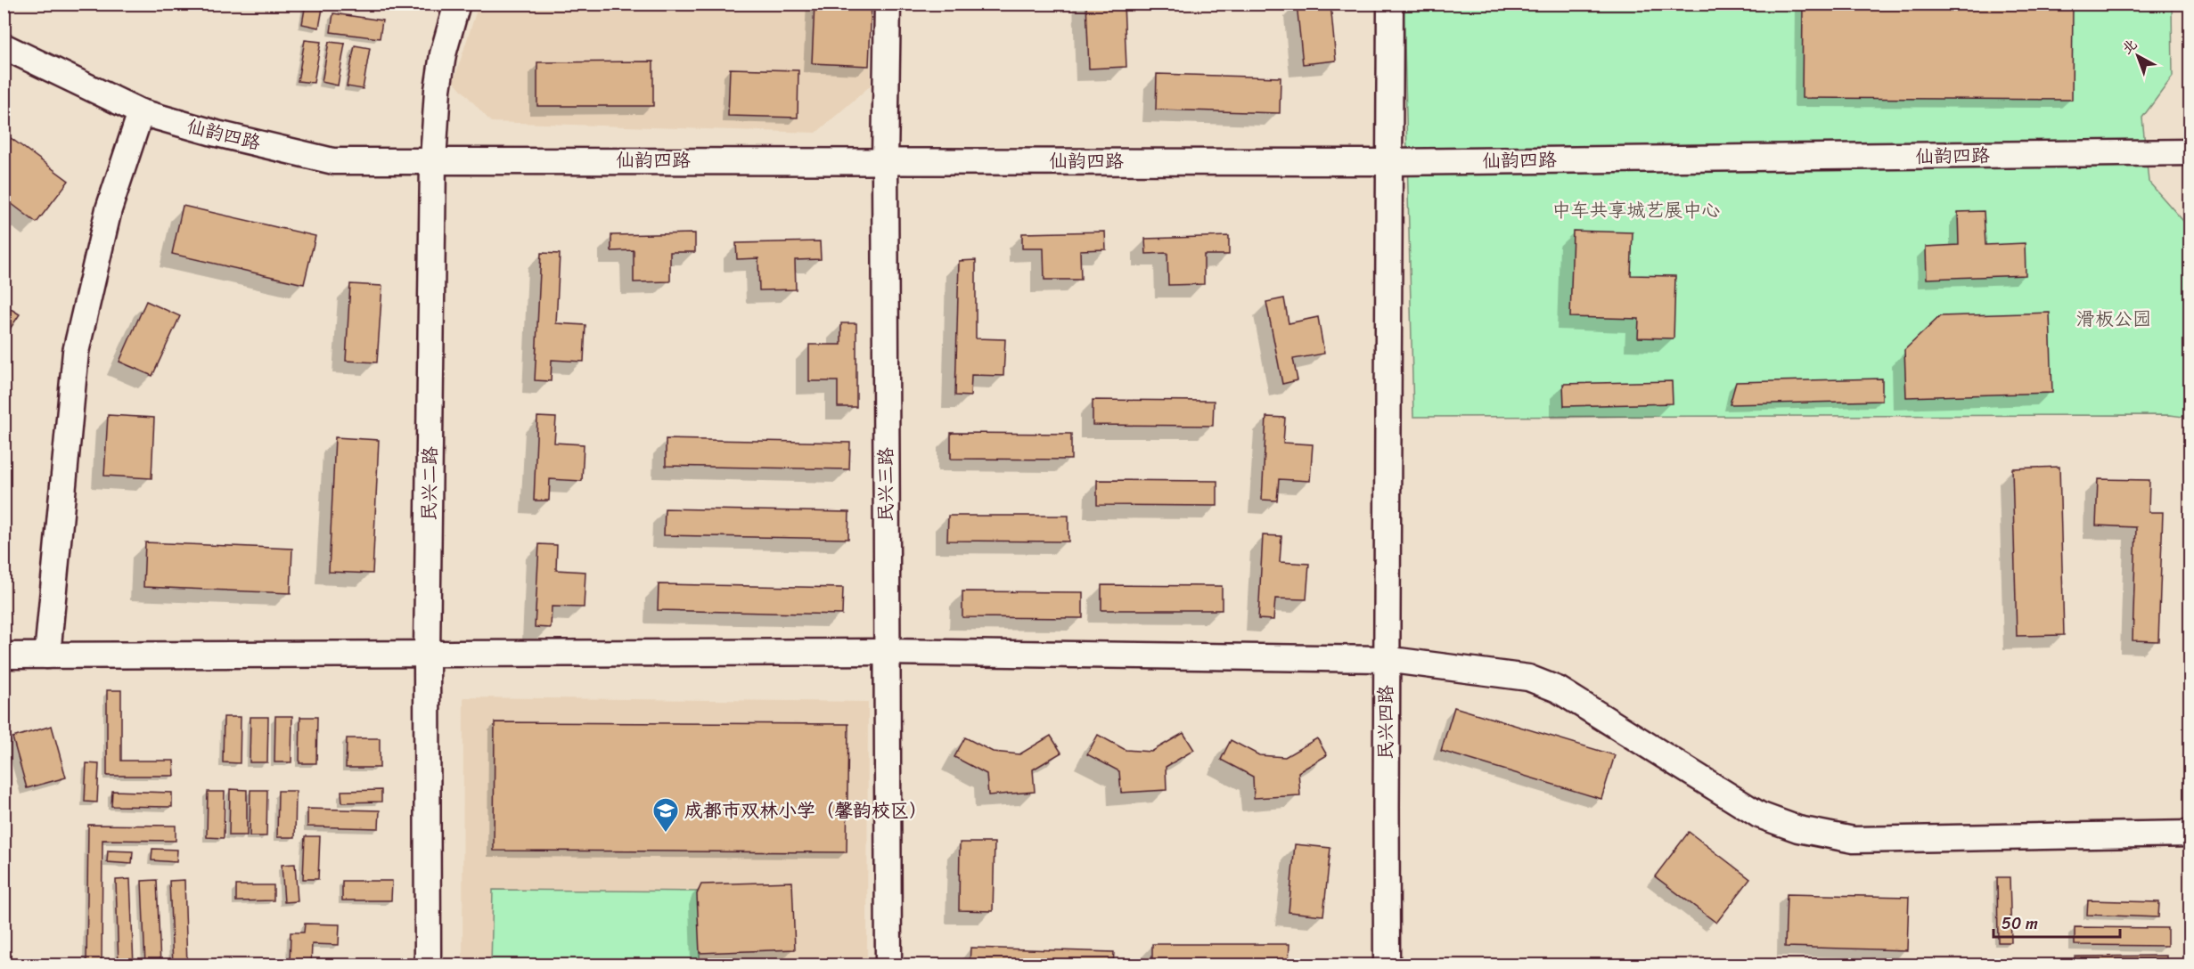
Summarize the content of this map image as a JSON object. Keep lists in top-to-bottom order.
{
  "streets": {
    "street": [
      "仙韵四路",
      "民兴二路",
      "民兴三路",
      "民兴四路"
    ]
  },
  "crossings": [
    ["仙韵四路", "民兴二路"],
    ["仙韵四路", "民兴三路"],
    ["仙韵四路", "民兴四路"]
  ],
  "parks": ["中车共享城艺展中心", "滑板公园"],
  "places": {
    "school or university": ["成都市双林小学（馨韵校区）"]
  },
  "scale_bar": "50 m",
  "north": "top left"
}
